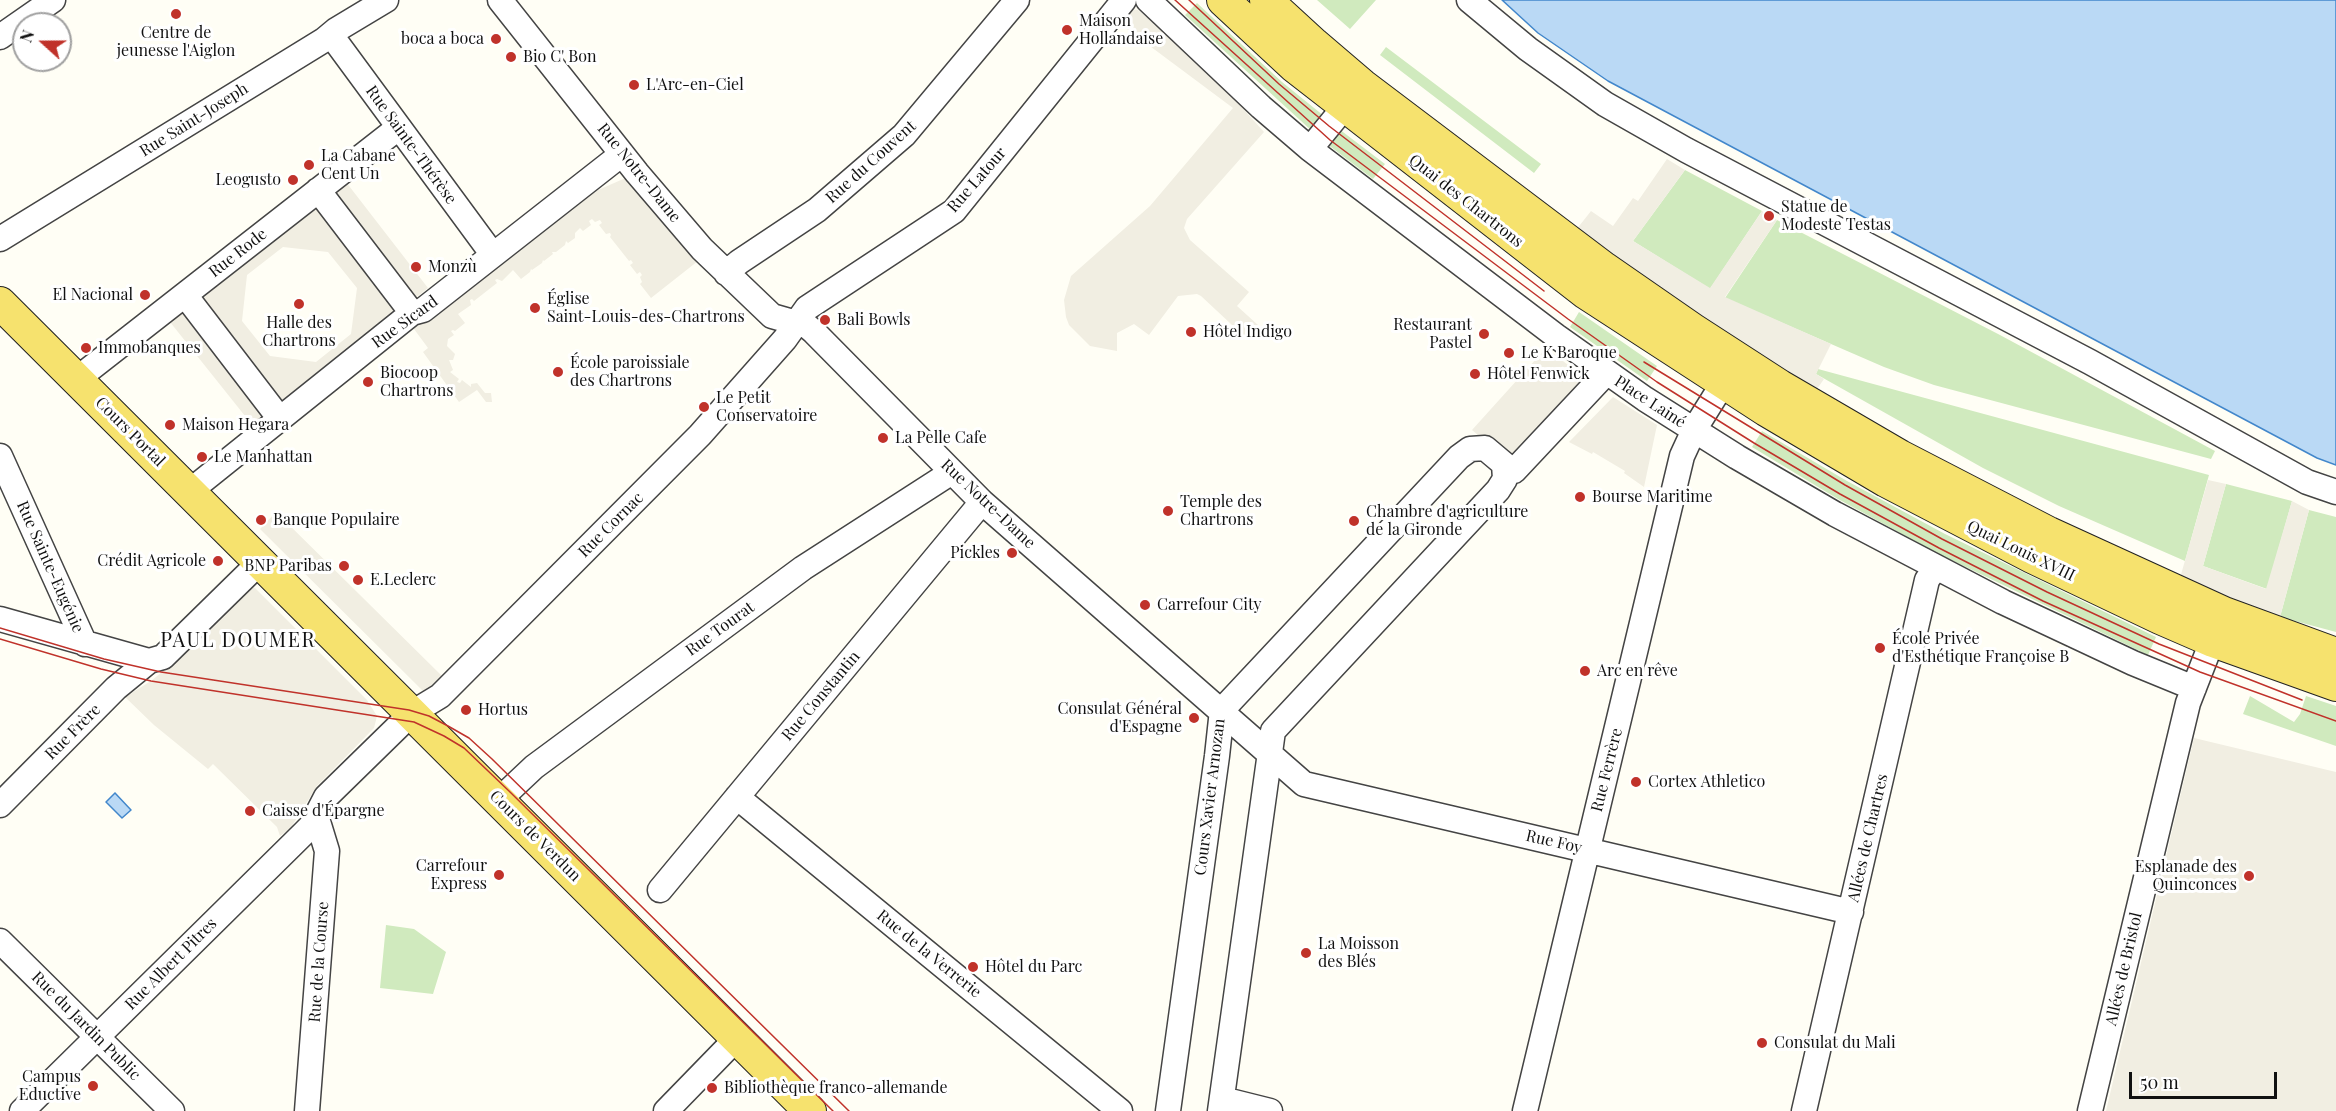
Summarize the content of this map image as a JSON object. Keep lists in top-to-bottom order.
{
  "streets": {
    "main road": [
      "Quai des Chartrons",
      "Cours Portal",
      "Quai Louis XVIII",
      "Cours de Verdun"
    ],
    "street": [
      "Rue Saint-Joseph",
      "Rue Sainte-Thérèse",
      "Rue du Couvent",
      "Rue Notre-Dame",
      "Rue Latour",
      "Rue Rode",
      "Rue Sicard",
      "Place Lainé",
      "Rue Cornac",
      "Rue Sainte-Eugénie",
      "Rue Tourat",
      "Rue Constantin",
      "Rue Frère",
      "Rue Ferrère",
      "Cours Xavier Arnozan",
      "Allées de Chartres",
      "Rue Foy",
      "Rue de la Verrerie",
      "Rue de la Course",
      "Rue Albert Pitres",
      "Allées de Bristol",
      "Rue du Jardin Public"
    ]
  },
  "crossings": [
    ["Rue Saint-Joseph", "Rue Sainte-Thérèse"],
    ["Rue Sainte-Thérèse", "Rue Rode"],
    ["Rue Sainte-Thérèse", "Rue Sicard"],
    ["Rue du Couvent", "Rue Notre-Dame"],
    ["Rue Notre-Dame", "Rue Latour"],
    ["Rue Notre-Dame", "Rue Sicard"],
    ["Rue Notre-Dame", "Rue Cornac"],
    ["Rue Notre-Dame", "Rue Tourat"],
    ["Rue Notre-Dame", "Rue Constantin"],
    ["Rue Notre-Dame", "Cours Xavier Arnozan"],
    ["Rue Notre-Dame", "Rue Foy"],
    ["Rue Latour", "Rue Cornac"],
    ["Quai des Chartrons", "Quai Louis XVIII"],
    ["Quai des Chartrons", "Rue Ferrère"],
    ["Rue Rode", "Cours Portal"],
    ["Rue Sicard", "Cours Portal"],
    ["Place Lainé", "Rue Ferrère"],
    ["Cours Portal", "Rue Frère"],
    ["Cours Portal", "Cours de Verdun"],
    ["Rue Cornac", "Cours de Verdun"],
    ["Rue Cornac", "Rue de la Course"],
    ["Rue Cornac", "Rue Albert Pitres"],
    ["Quai Louis XVIII", "Rue Ferrère"],
    ["Quai Louis XVIII", "Allées de Bristol"],
    ["Rue Tourat", "Cours de Verdun"],
    ["Rue Constantin", "Rue de la Verrerie"],
    ["Rue Frère", "Cours de Verdun"],
    ["Rue Ferrère", "Rue Foy"],
    ["Allées de Chartres", "Rue Foy"],
    ["Rue de la Course", "Rue Albert Pitres"],
    ["Rue Albert Pitres", "Rue du Jardin Public"]
  ],
  "districts": ["PAUL DOUMER"],
  "places": [
    "Centre de jeunesse l'Aiglon",
    "Maison Hollandaise",
    "boca a boca",
    "Bio C' Bon",
    "L'Arc-en-Ciel",
    "La Cabane Cent Un",
    "Leogusto",
    "Statue de Modeste Testas",
    "Monzù",
    "El Nacional",
    "Halle des Chartrons",
    "Église Saint-Louis-des-Chartrons",
    "Bali Bowls",
    "Hôtel Indigo",
    "Restaurant Pastel",
    "Immobanques",
    "Le K Baroque",
    "École paroissiale des Chartrons",
    "Hôtel Fenwick",
    "Biocoop Chartrons",
    "Le Petit Conservatoire",
    "Maison Hegara",
    "La Pelle Cafe",
    "Le Manhattan",
    "Bourse Maritime",
    "Temple des Chartrons",
    "Banque Populaire",
    "Chambre d'agriculture de la Gironde",
    "Pickles",
    "Crédit Agricole",
    "BNP Paribas",
    "E.Leclerc",
    "Carrefour City",
    "École Privée d'Esthétique Françoise B",
    "Arc en rêve",
    "Hortus",
    "Consulat Général d'Espagne",
    "Cortex Athletico",
    "Caisse d'Épargne",
    "Carrefour Express",
    "Esplanade des Quinconces",
    "La Moisson des Blés",
    "Hôtel du Parc",
    "Consulat du Mali",
    "Campus Eductive",
    "Bibliothèque franco-allemande"
  ],
  "scale_bar": "50 m",
  "north": "left"
}
